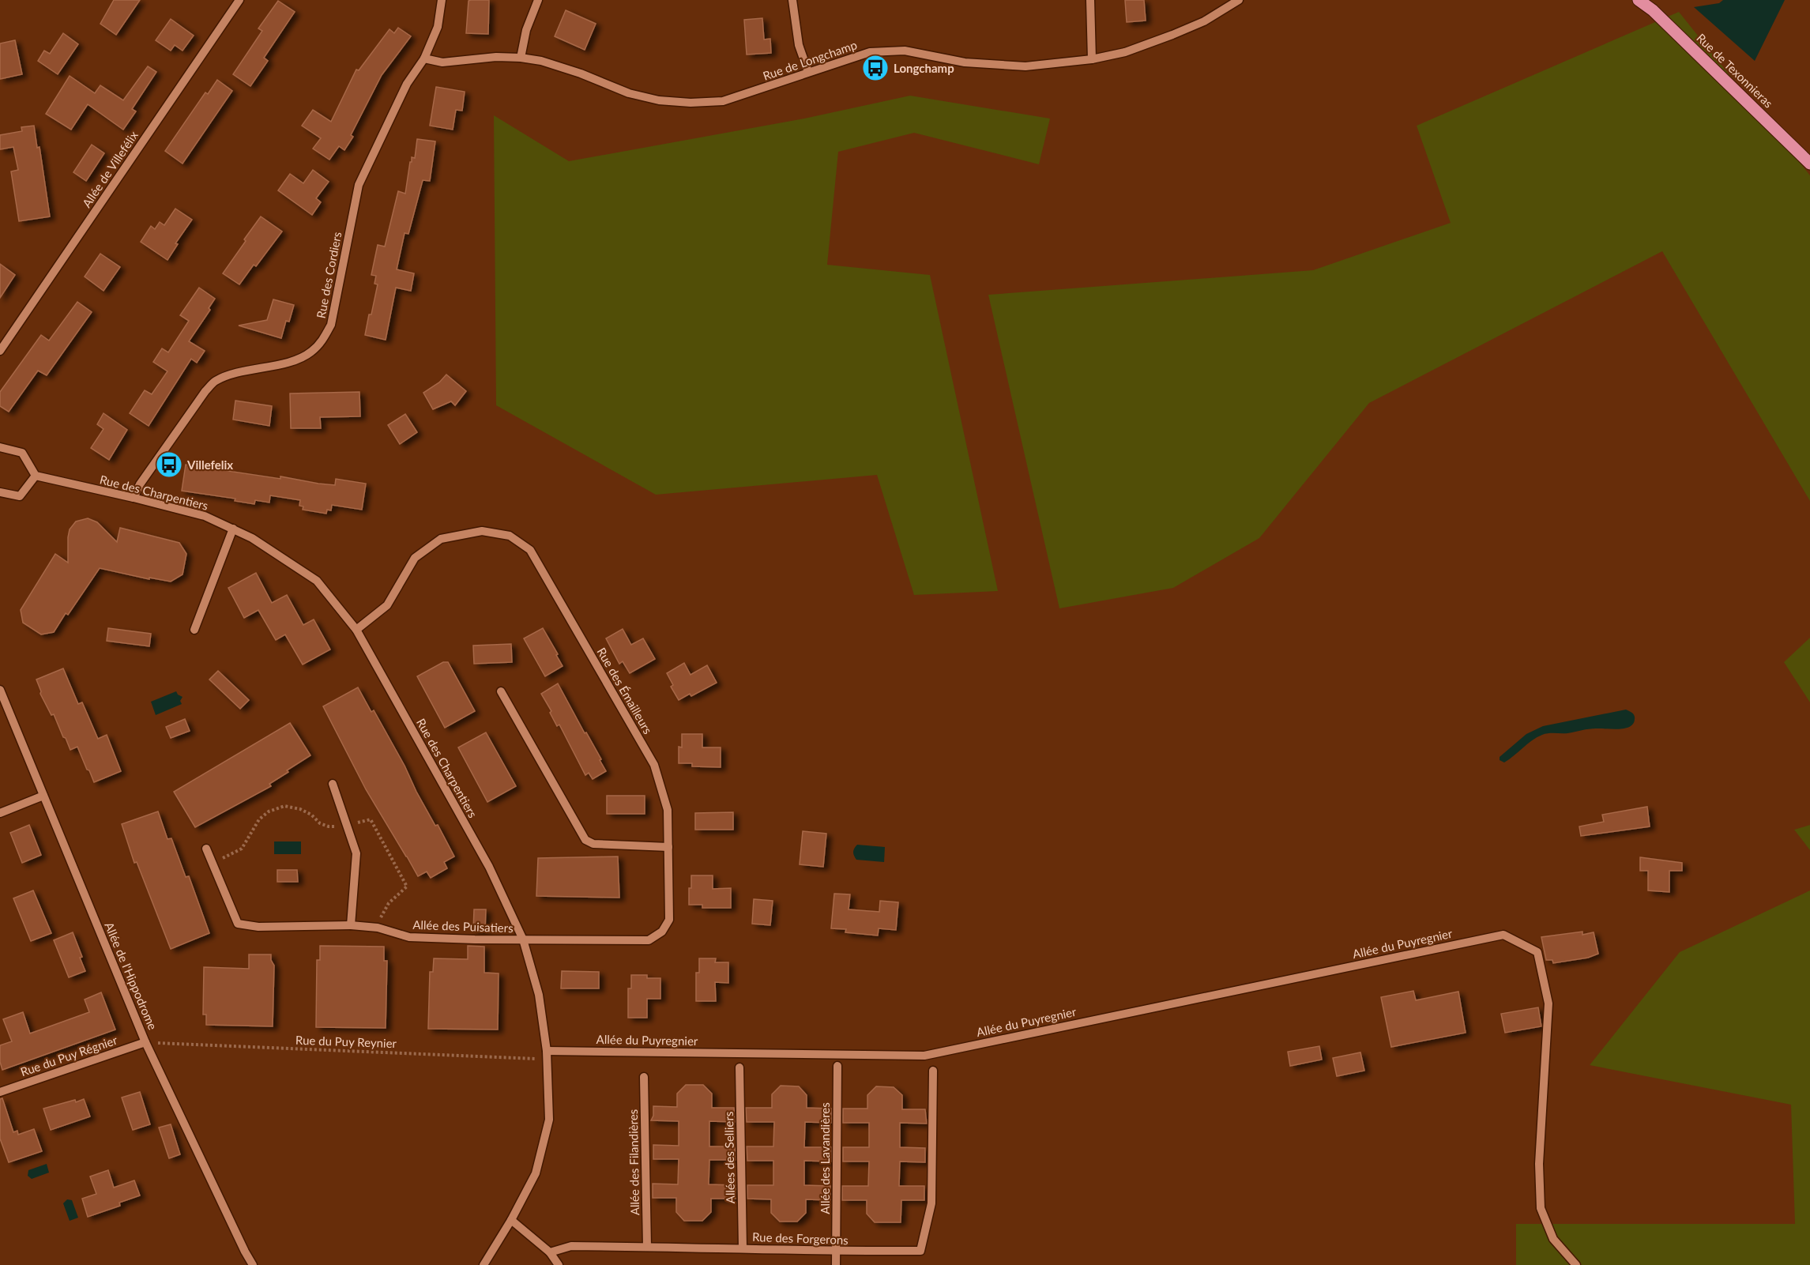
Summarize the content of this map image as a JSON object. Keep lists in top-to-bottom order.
{
  "streets": {
    "main road": ["Rue de Texonnieras"],
    "street": [
      "Rue de Longchamp",
      "Allée de Villefélix",
      "Rue des Cordiers",
      "Rue des Charpentiers",
      "Rue des Émailleurs",
      "Allée des Puisatiers",
      "Allée du Puyregnier",
      "Allée de l'Hippodrome",
      "Rue du Puy Régnier",
      "Allées des Selliers",
      "Allée des Lavandières",
      "Allée des Filandières",
      "Rue des Forgerons"
    ],
    "path": ["Rue du Puy Reynier"]
  },
  "crossings": [
    ["Rue de Longchamp", "Rue des Cordiers"],
    ["Rue des Cordiers", "Rue des Charpentiers"],
    ["Rue des Charpentiers", "Rue des Émailleurs"],
    ["Rue des Charpentiers", "Allée des Puisatiers"],
    ["Rue des Charpentiers", "Allée du Puyregnier"],
    ["Rue des Charpentiers", "Rue du Puy Reynier"],
    ["Rue des Émailleurs", "Allée des Puisatiers"],
    ["Allée du Puyregnier", "Rue du Puy Reynier"],
    ["Allée de l'Hippodrome", "Rue du Puy Reynier"],
    ["Allée de l'Hippodrome", "Rue du Puy Régnier"],
    ["Rue du Puy Reynier", "Rue du Puy Régnier"],
    ["Allées des Selliers", "Rue des Forgerons"],
    ["Allée des Lavandières", "Rue des Forgerons"],
    ["Allée des Filandières", "Rue des Forgerons"]
  ],
  "places": {
    "bus stop": ["Longchamp", "Villefelix"]
  }
}
